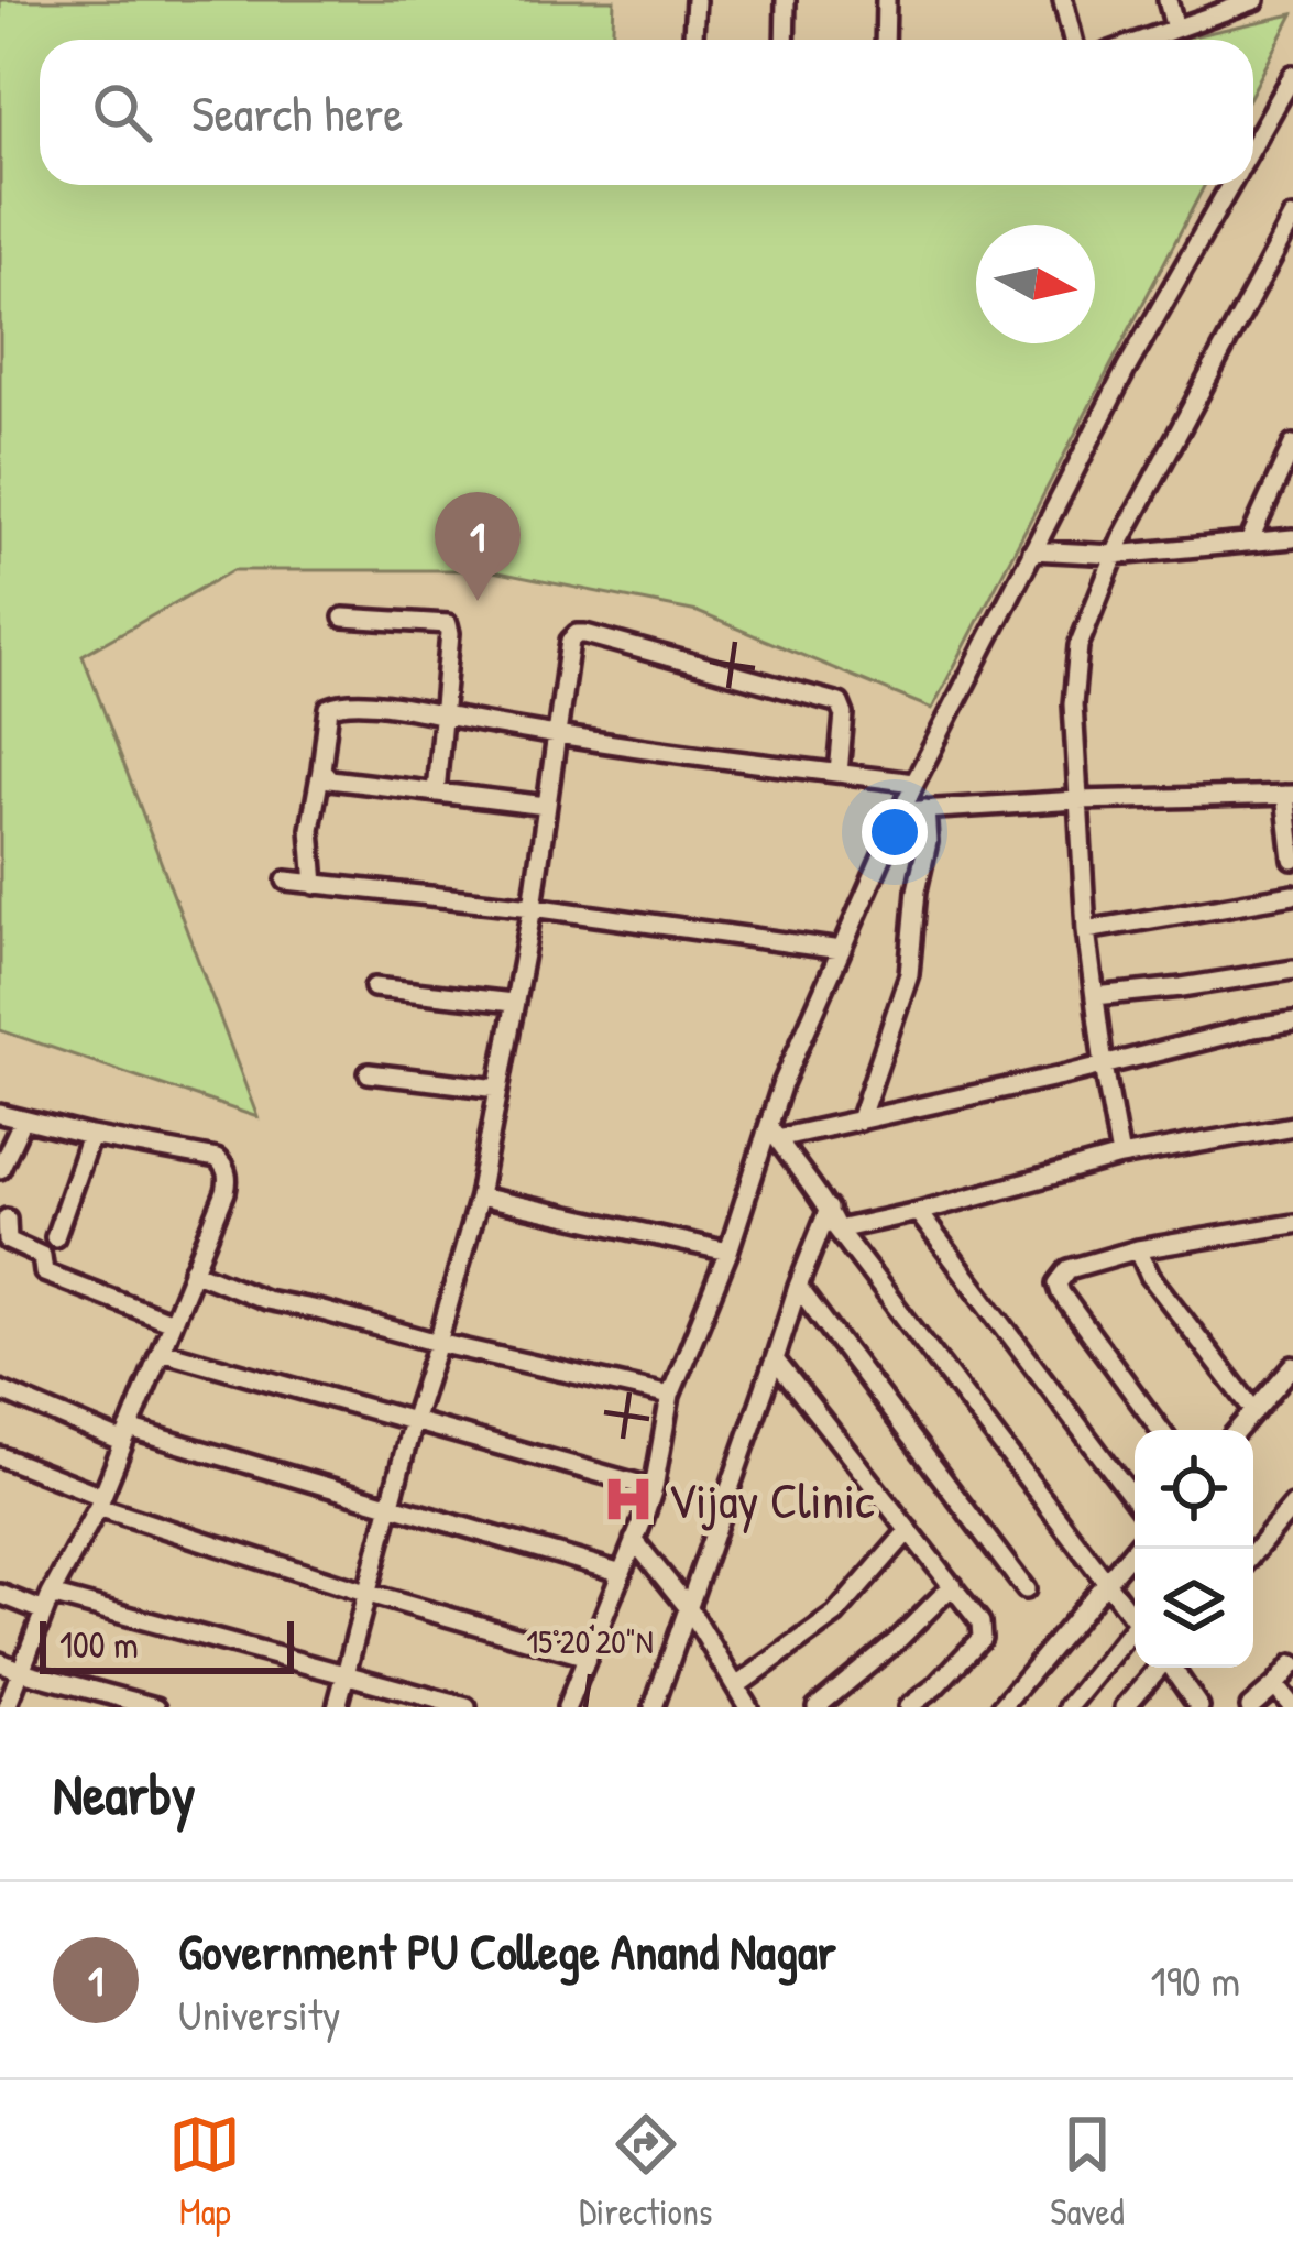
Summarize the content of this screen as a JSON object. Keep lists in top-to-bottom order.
{
  "places": {
    "hospital": ["Vijay Clinic"]
  },
  "scale_bar": "100 m",
  "north": "right",
  "page": {
    "search": "Search here",
    "pins": "1",
    "scale": "100 m",
    "heading": "Nearby",
    "list": [
      {
        "mark": "1",
        "name": "Government PU College Anand Nagar",
        "note": "University",
        "value": "190 m"
      }
    ],
    "nav": ["Map", "Directions", "Saved"]
  },
  "coordinates": ["15°20'20\"N"]
}
